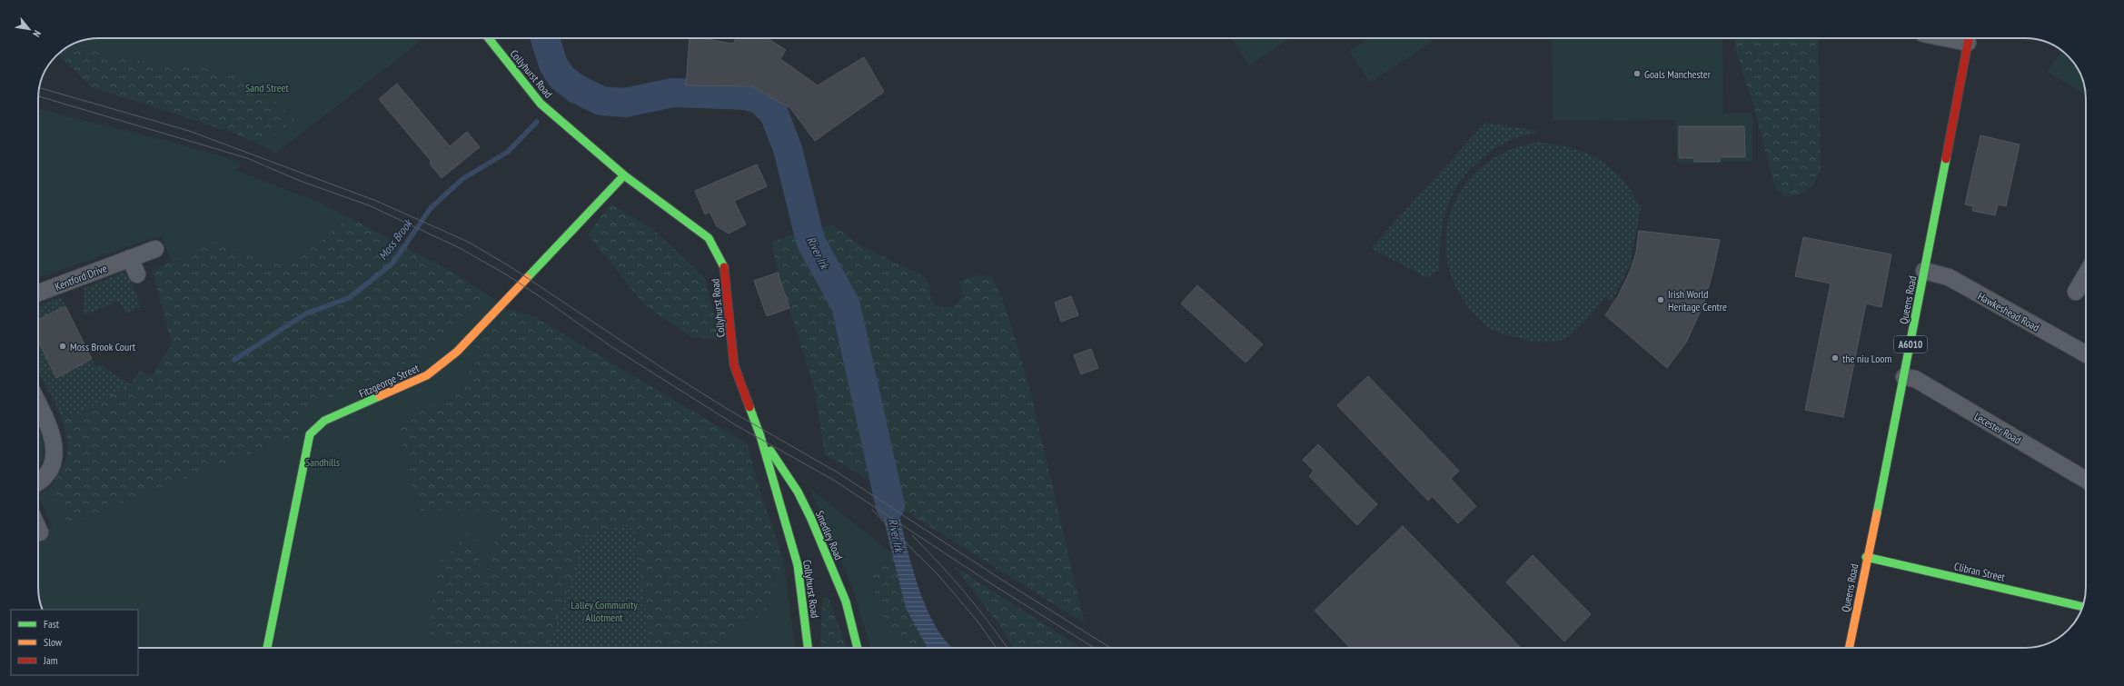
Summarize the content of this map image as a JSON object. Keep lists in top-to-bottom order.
{
  "streets": {
    "main road": [
      "Collyhurst Road",
      "Queens Road",
      "A6010",
      "Fitzgeorge Street",
      "Smedley Road",
      "Clibran Street"
    ],
    "street": ["Kentford Drive", "Hawkeshead Road", "Lecester Road"]
  },
  "crossings": [
    ["Collyhurst Road", "Fitzgeorge Street"],
    ["Collyhurst Road", "Smedley Road"],
    ["Queens Road", "Hawkeshead Road"],
    ["Queens Road", "Lecester Road"],
    ["Queens Road", "Clibran Street"]
  ],
  "water": ["Moss Brook", "River Irk"],
  "parks": ["Sand Street", "Sandhills", "Lalley Community Allotment"],
  "places": [
    "Goals Manchester",
    "Irish World Heritage Centre",
    "Moss Brook Court",
    "the niu Loom"
  ],
  "legend": ["Fast", "Slow", "Jam"],
  "north": "bottom right"
}
